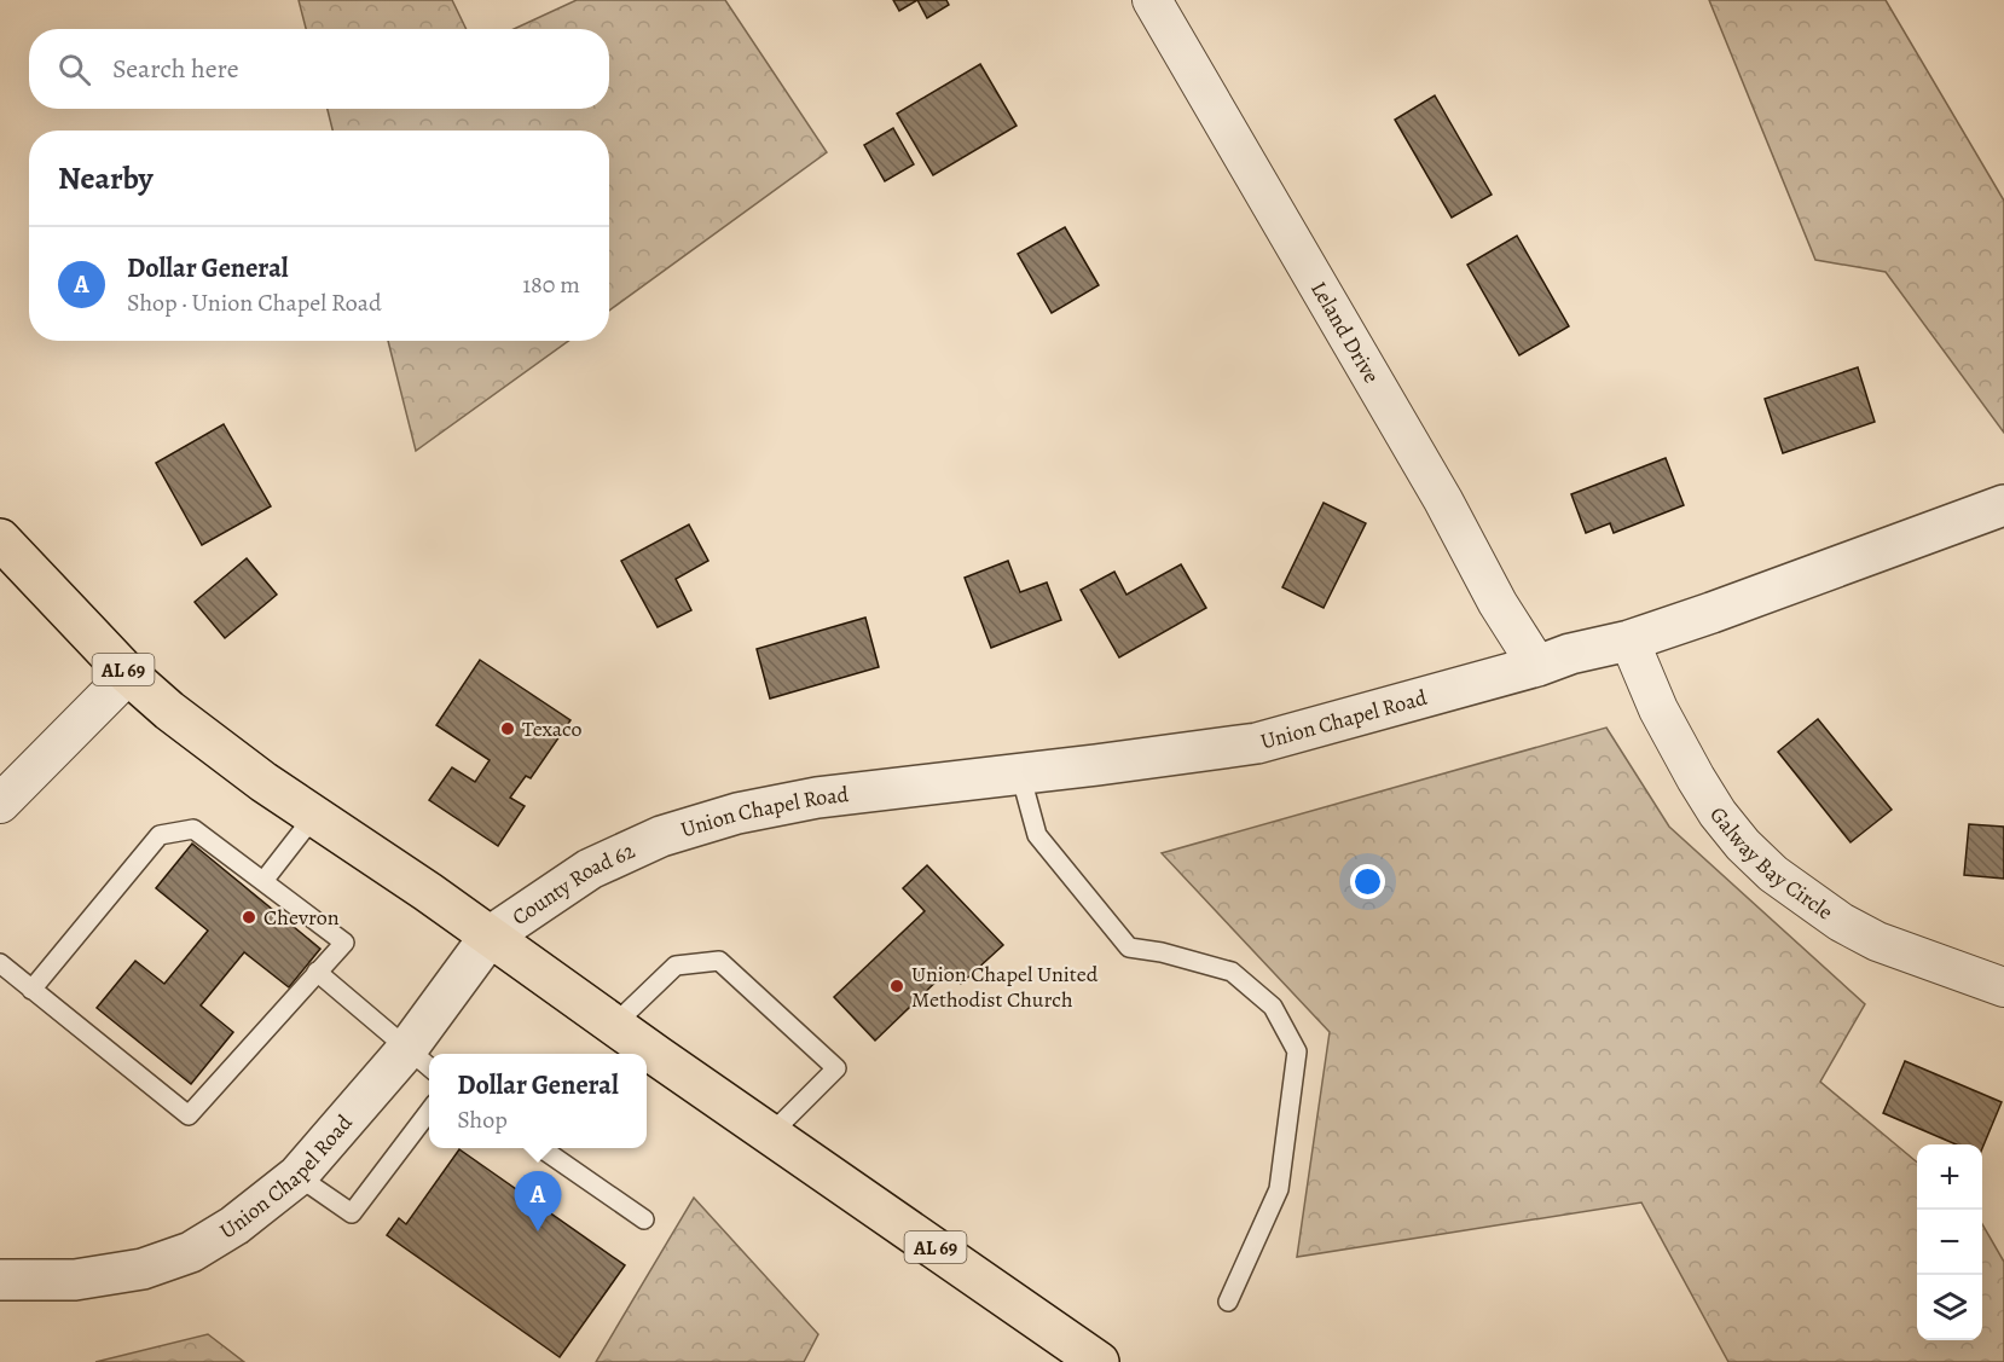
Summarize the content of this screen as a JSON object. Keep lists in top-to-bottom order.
{
  "streets": {
    "main road": ["AL 69"],
    "street": [
      "Leland Drive",
      "Union Chapel Road",
      "Galway Bay Circle",
      "County Road 62"
    ]
  },
  "crossings": [
    ["Leland Drive", "Union Chapel Road"],
    ["AL 69", "Union Chapel Road"],
    ["AL 69", "County Road 62"],
    ["Union Chapel Road", "Galway Bay Circle"],
    ["Union Chapel Road", "County Road 62"]
  ],
  "places": ["Texaco", "Chevron", "Union Chapel United Methodist Church"],
  "page": {
    "search": "Search here",
    "heading": "Nearby",
    "list": [
      {
        "mark": "A",
        "name": "Dollar General",
        "note": "Shop · Union Chapel Road",
        "value": "180 m"
      }
    ],
    "popup": ["Dollar General", "Shop"],
    "map_buttons": ["+", "−"],
    "pins": "A"
  }
}
